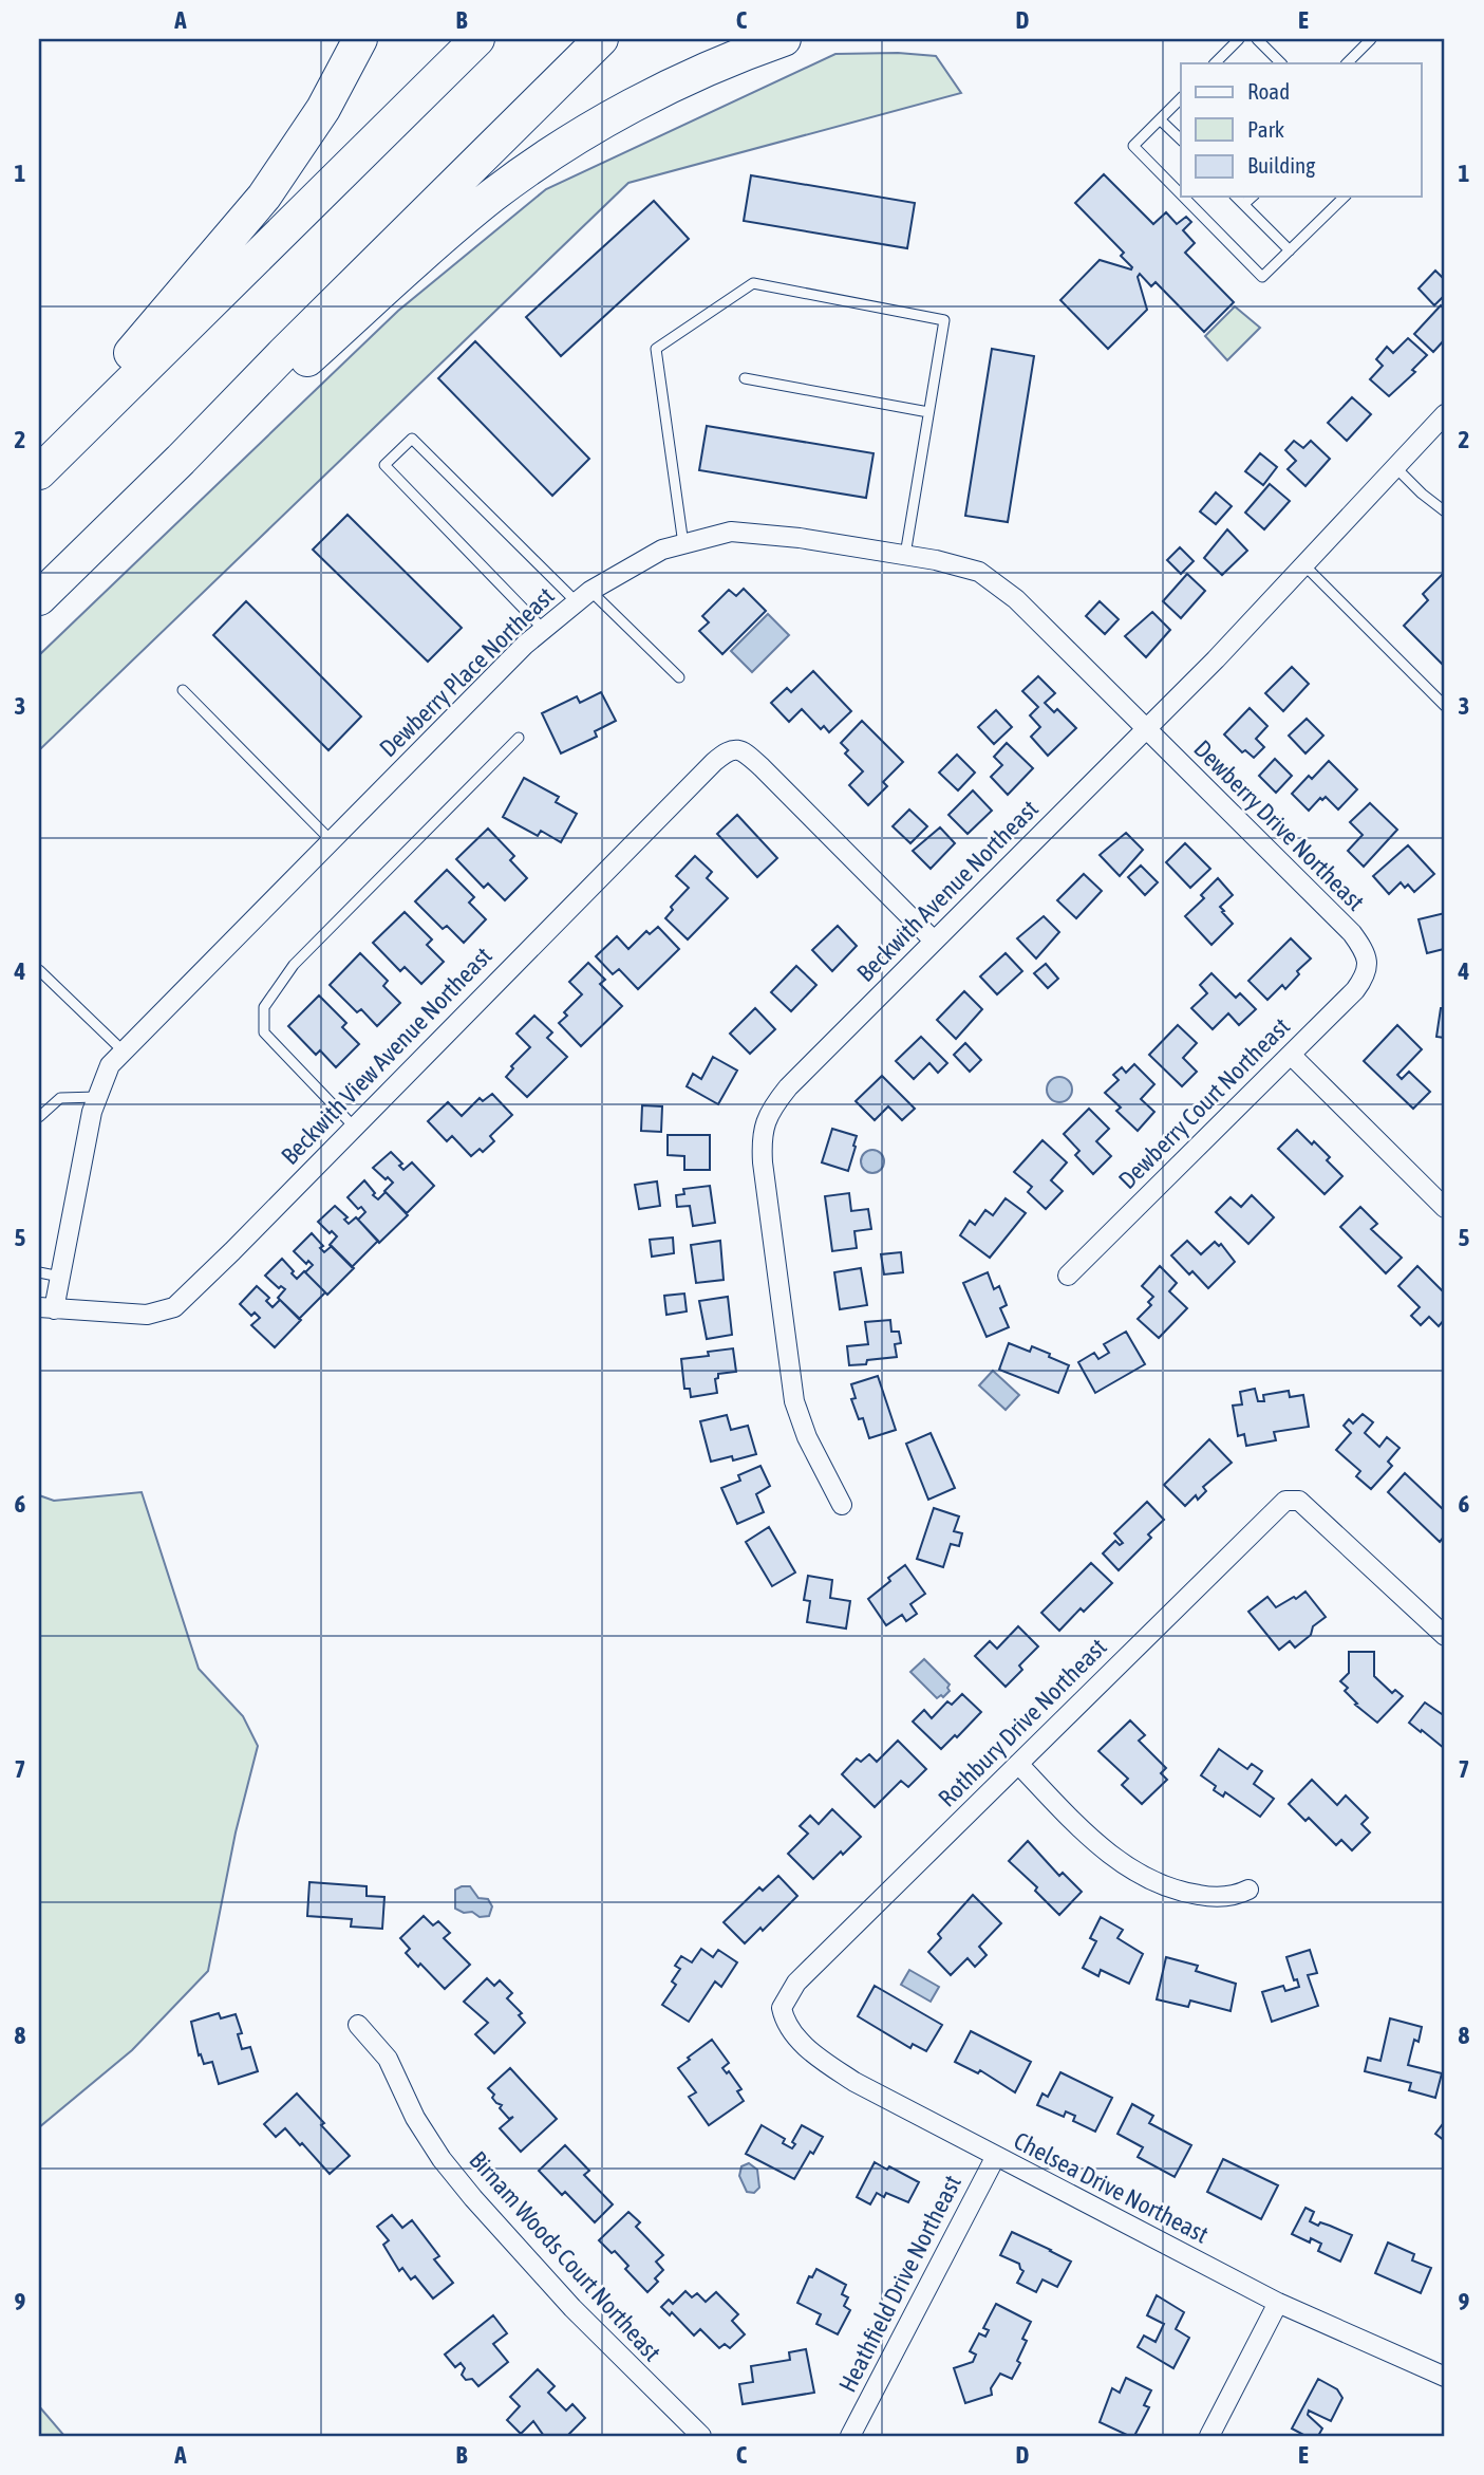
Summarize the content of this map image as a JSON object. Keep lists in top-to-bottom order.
{
  "streets": {
    "street": [
      "Dewberry Place Northeast",
      "Dewberry Drive Northeast",
      "Beckwith Avenue Northeast",
      "Beckwith View Avenue Northeast",
      "Dewberry Court Northeast",
      "Rothbury Drive Northeast",
      "Chelsea Drive Northeast",
      "Birnam Woods Court Northeast",
      "Heathfield Drive Northeast"
    ]
  },
  "crossings": [
    ["Dewberry Place Northeast", "Dewberry Drive Northeast"],
    ["Dewberry Place Northeast", "Beckwith Avenue Northeast"],
    ["Dewberry Place Northeast", "Beckwith View Avenue Northeast"],
    ["Dewberry Drive Northeast", "Beckwith Avenue Northeast"],
    ["Dewberry Drive Northeast", "Dewberry Court Northeast"],
    ["Beckwith Avenue Northeast", "Beckwith View Avenue Northeast"],
    ["Rothbury Drive Northeast", "Chelsea Drive Northeast"],
    ["Chelsea Drive Northeast", "Heathfield Drive Northeast"]
  ],
  "legend": ["Road", "Park", "Building"],
  "grid": {
    "columns": [
      "A",
      "B",
      "C",
      "D",
      "E"
    ],
    "rows": [
      "1",
      "2",
      "3",
      "4",
      "5",
      "6",
      "7",
      "8",
      "9"
    ]
  }
}
